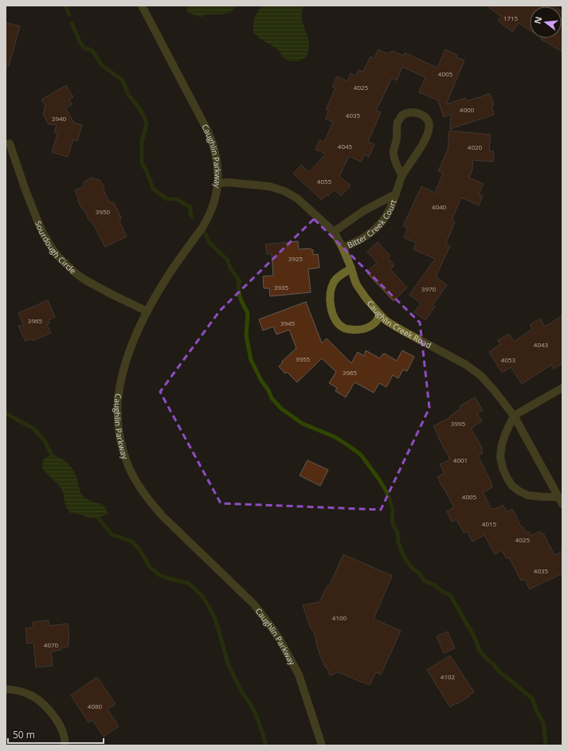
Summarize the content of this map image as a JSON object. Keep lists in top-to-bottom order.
{
  "streets": {
    "street": [
      "Caughlin Parkway",
      "Bitter Creek Court",
      "Sourdough Circle",
      "Caughlin Creek Road"
    ]
  },
  "crossings": [
    ["Caughlin Parkway", "Sourdough Circle"],
    ["Caughlin Parkway", "Caughlin Creek Road"],
    ["Bitter Creek Court", "Caughlin Creek Road"]
  ],
  "house_numbers": [
    "1715",
    "4005",
    "4025",
    "4000",
    "4035",
    "3940",
    "4045",
    "4020",
    "4055",
    "4040",
    "3950",
    "3925",
    "3935",
    "3970",
    "3965",
    "3945",
    "4043",
    "3955",
    "4053",
    "3965",
    "3995",
    "4001",
    "4005",
    "4015",
    "4025",
    "4035",
    "4100",
    "4070",
    "4102",
    "4080"
  ],
  "scale_bar": "50 m",
  "north": "left"
}
